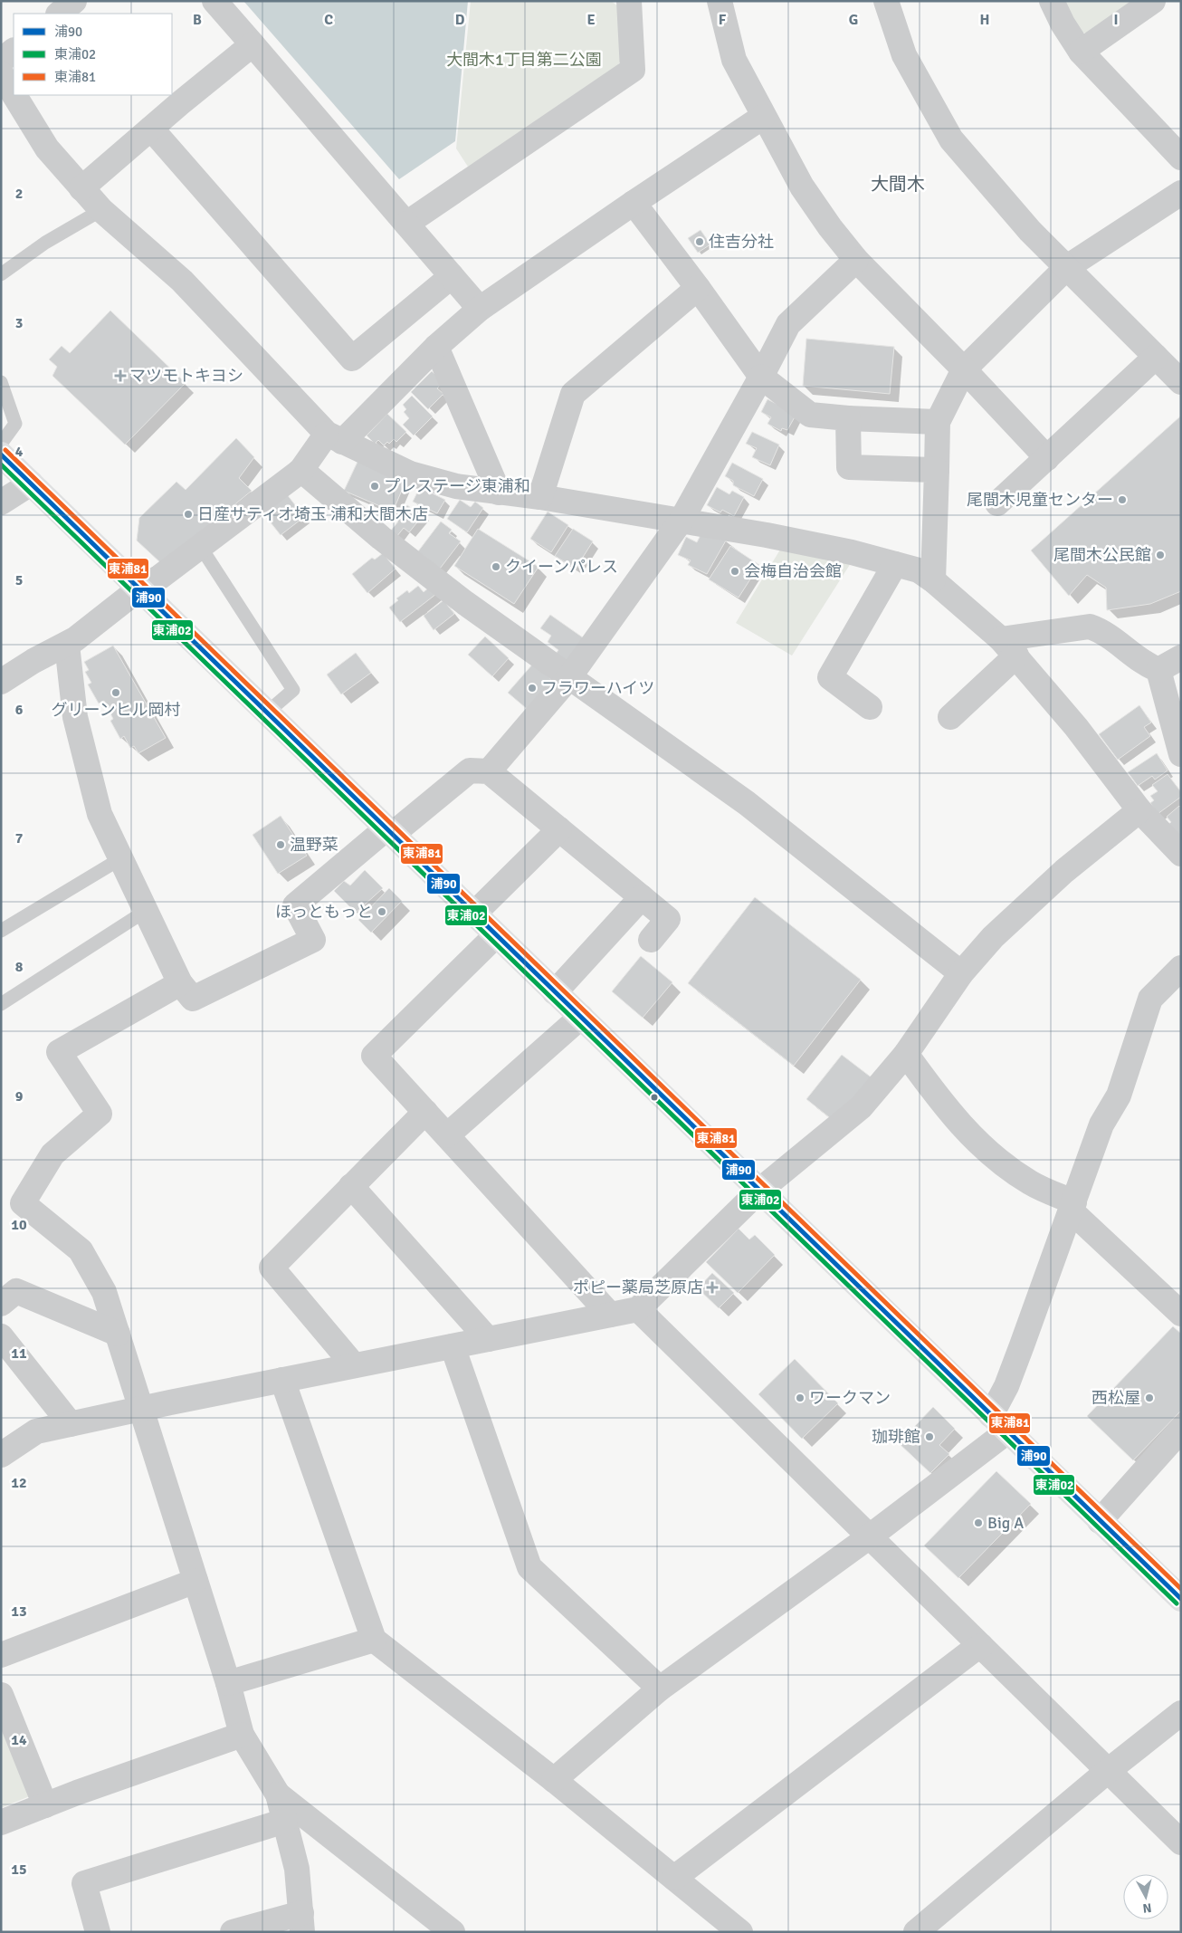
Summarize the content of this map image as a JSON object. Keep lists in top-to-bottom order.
{
  "districts": ["大間木"],
  "parks": ["大間木1丁目第二公園"],
  "places": {
    "other": [
      "住吉分社",
      "プレステージ東浦和",
      "尾間木児童センター",
      "日産サティオ埼玉 浦和大間木店",
      "尾間木公民館",
      "クイーンパレス",
      "会梅自治会館",
      "フラワーハイツ",
      "グリーンヒル岡村",
      "温野菜",
      "ほっともっと",
      "ワークマン",
      "西松屋",
      "珈琲館",
      "Big A"
    ],
    "health": ["マツモトキヨシ", "ポピー薬局芝原店"]
  },
  "lines": ["transit line 東浦81", "transit line 浦90", "transit line 東浦02"],
  "legend": ["浦90", "東浦02", "東浦81"],
  "north": "bottom",
  "grid": {
    "columns": [
      "B",
      "C",
      "D",
      "E",
      "F",
      "G",
      "H",
      "I"
    ],
    "rows": [
      "2",
      "3",
      "4",
      "5",
      "6",
      "7",
      "8",
      "9",
      "10",
      "11",
      "12",
      "13",
      "14",
      "15"
    ]
  }
}
